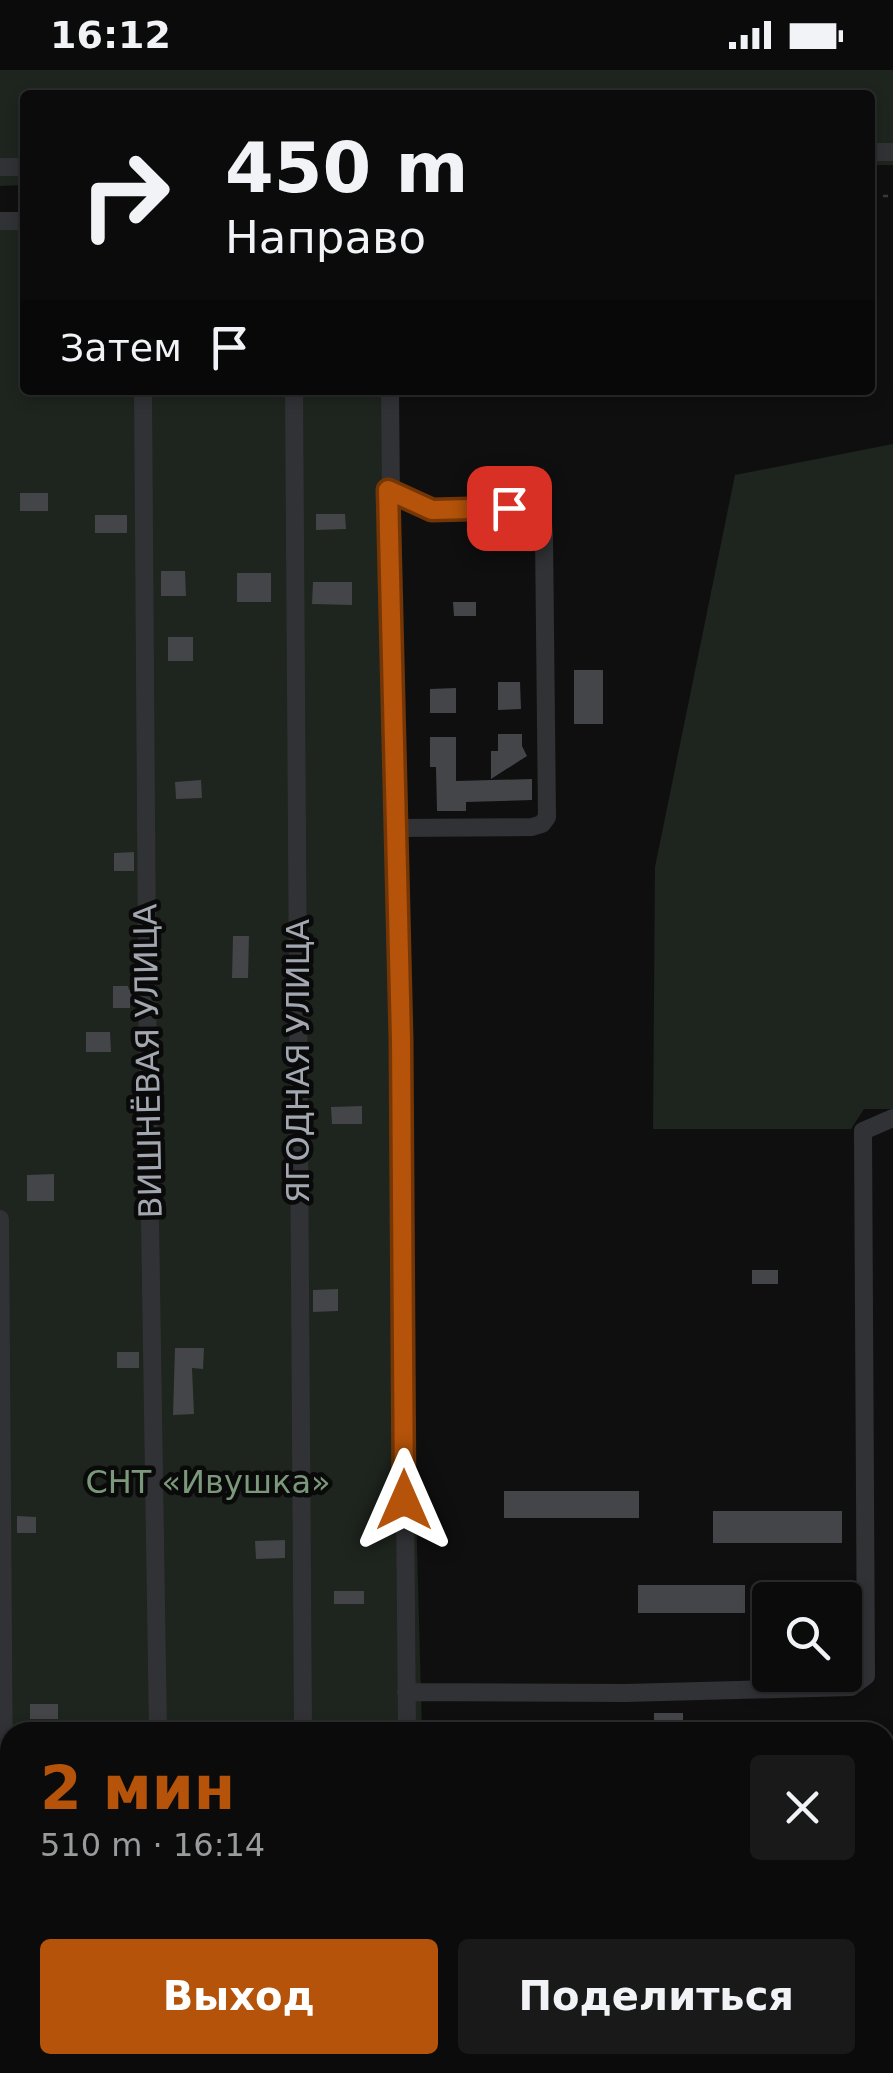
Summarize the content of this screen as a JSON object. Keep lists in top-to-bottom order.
{
  "streets": {
    "street": ["ВИШНЁВАЯ УЛИЦА", "ЯГОДНАЯ УЛИЦА"]
  },
  "parks": ["СНТ «Ивушка»"],
  "page": {
    "status": "16:12",
    "turn": ["450 m", "Направо"],
    "then": "Затем",
    "heading": ["2 мин", "510 m · 16:14"],
    "buttons": ["Выход", "Поделиться"]
  }
}
